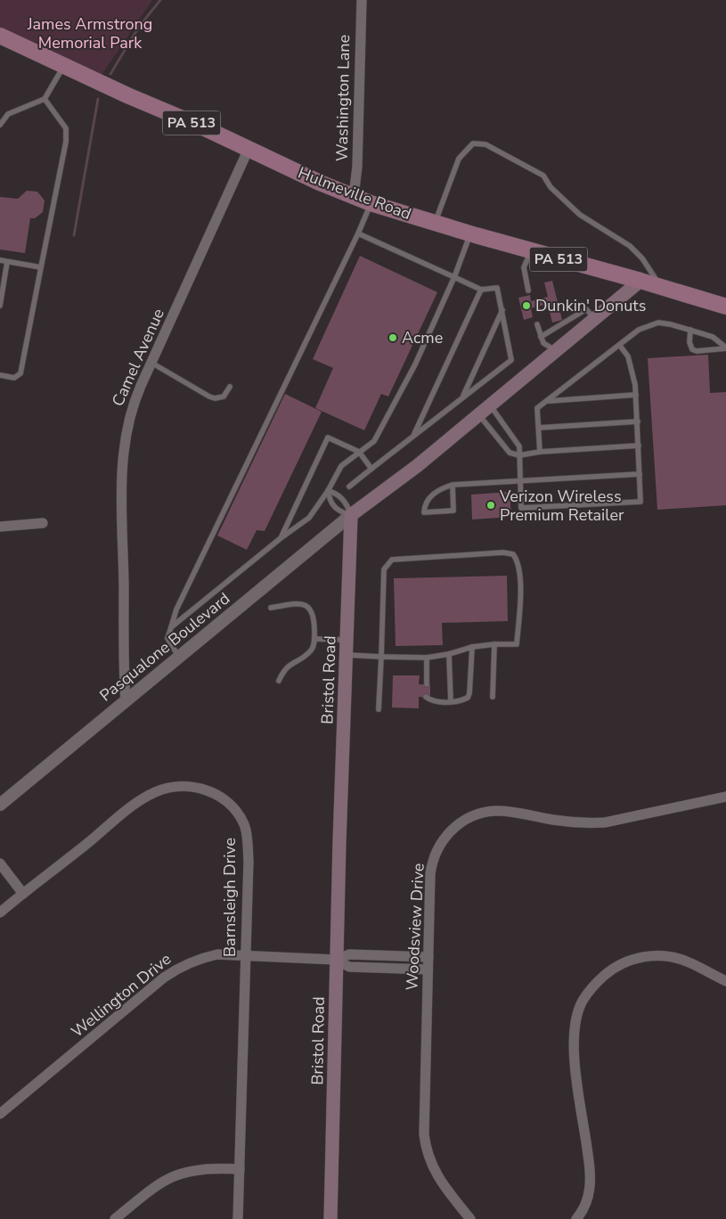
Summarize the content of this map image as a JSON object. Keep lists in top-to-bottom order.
{
  "streets": {
    "main road": ["PA 513", "Hulmeville Road", "Bristol Road"],
    "street": [
      "Washington Lane",
      "Camel Avenue",
      "Pasqualone Boulevard",
      "Barnsleigh Drive",
      "Woodsview Drive",
      "Wellington Drive"
    ]
  },
  "crossings": [
    ["Washington Lane", "Hulmeville Road"],
    ["Hulmeville Road", "Camel Avenue"],
    ["Camel Avenue", "Pasqualone Boulevard"],
    ["Pasqualone Boulevard", "Bristol Road"],
    ["Bristol Road", "Wellington Drive"],
    ["Barnsleigh Drive", "Wellington Drive"]
  ],
  "parks": ["James Armstrong Memorial Park"],
  "places": ["Dunkin' Donuts", "Acme", "Verizon Wireless Premium Retailer"]
}
